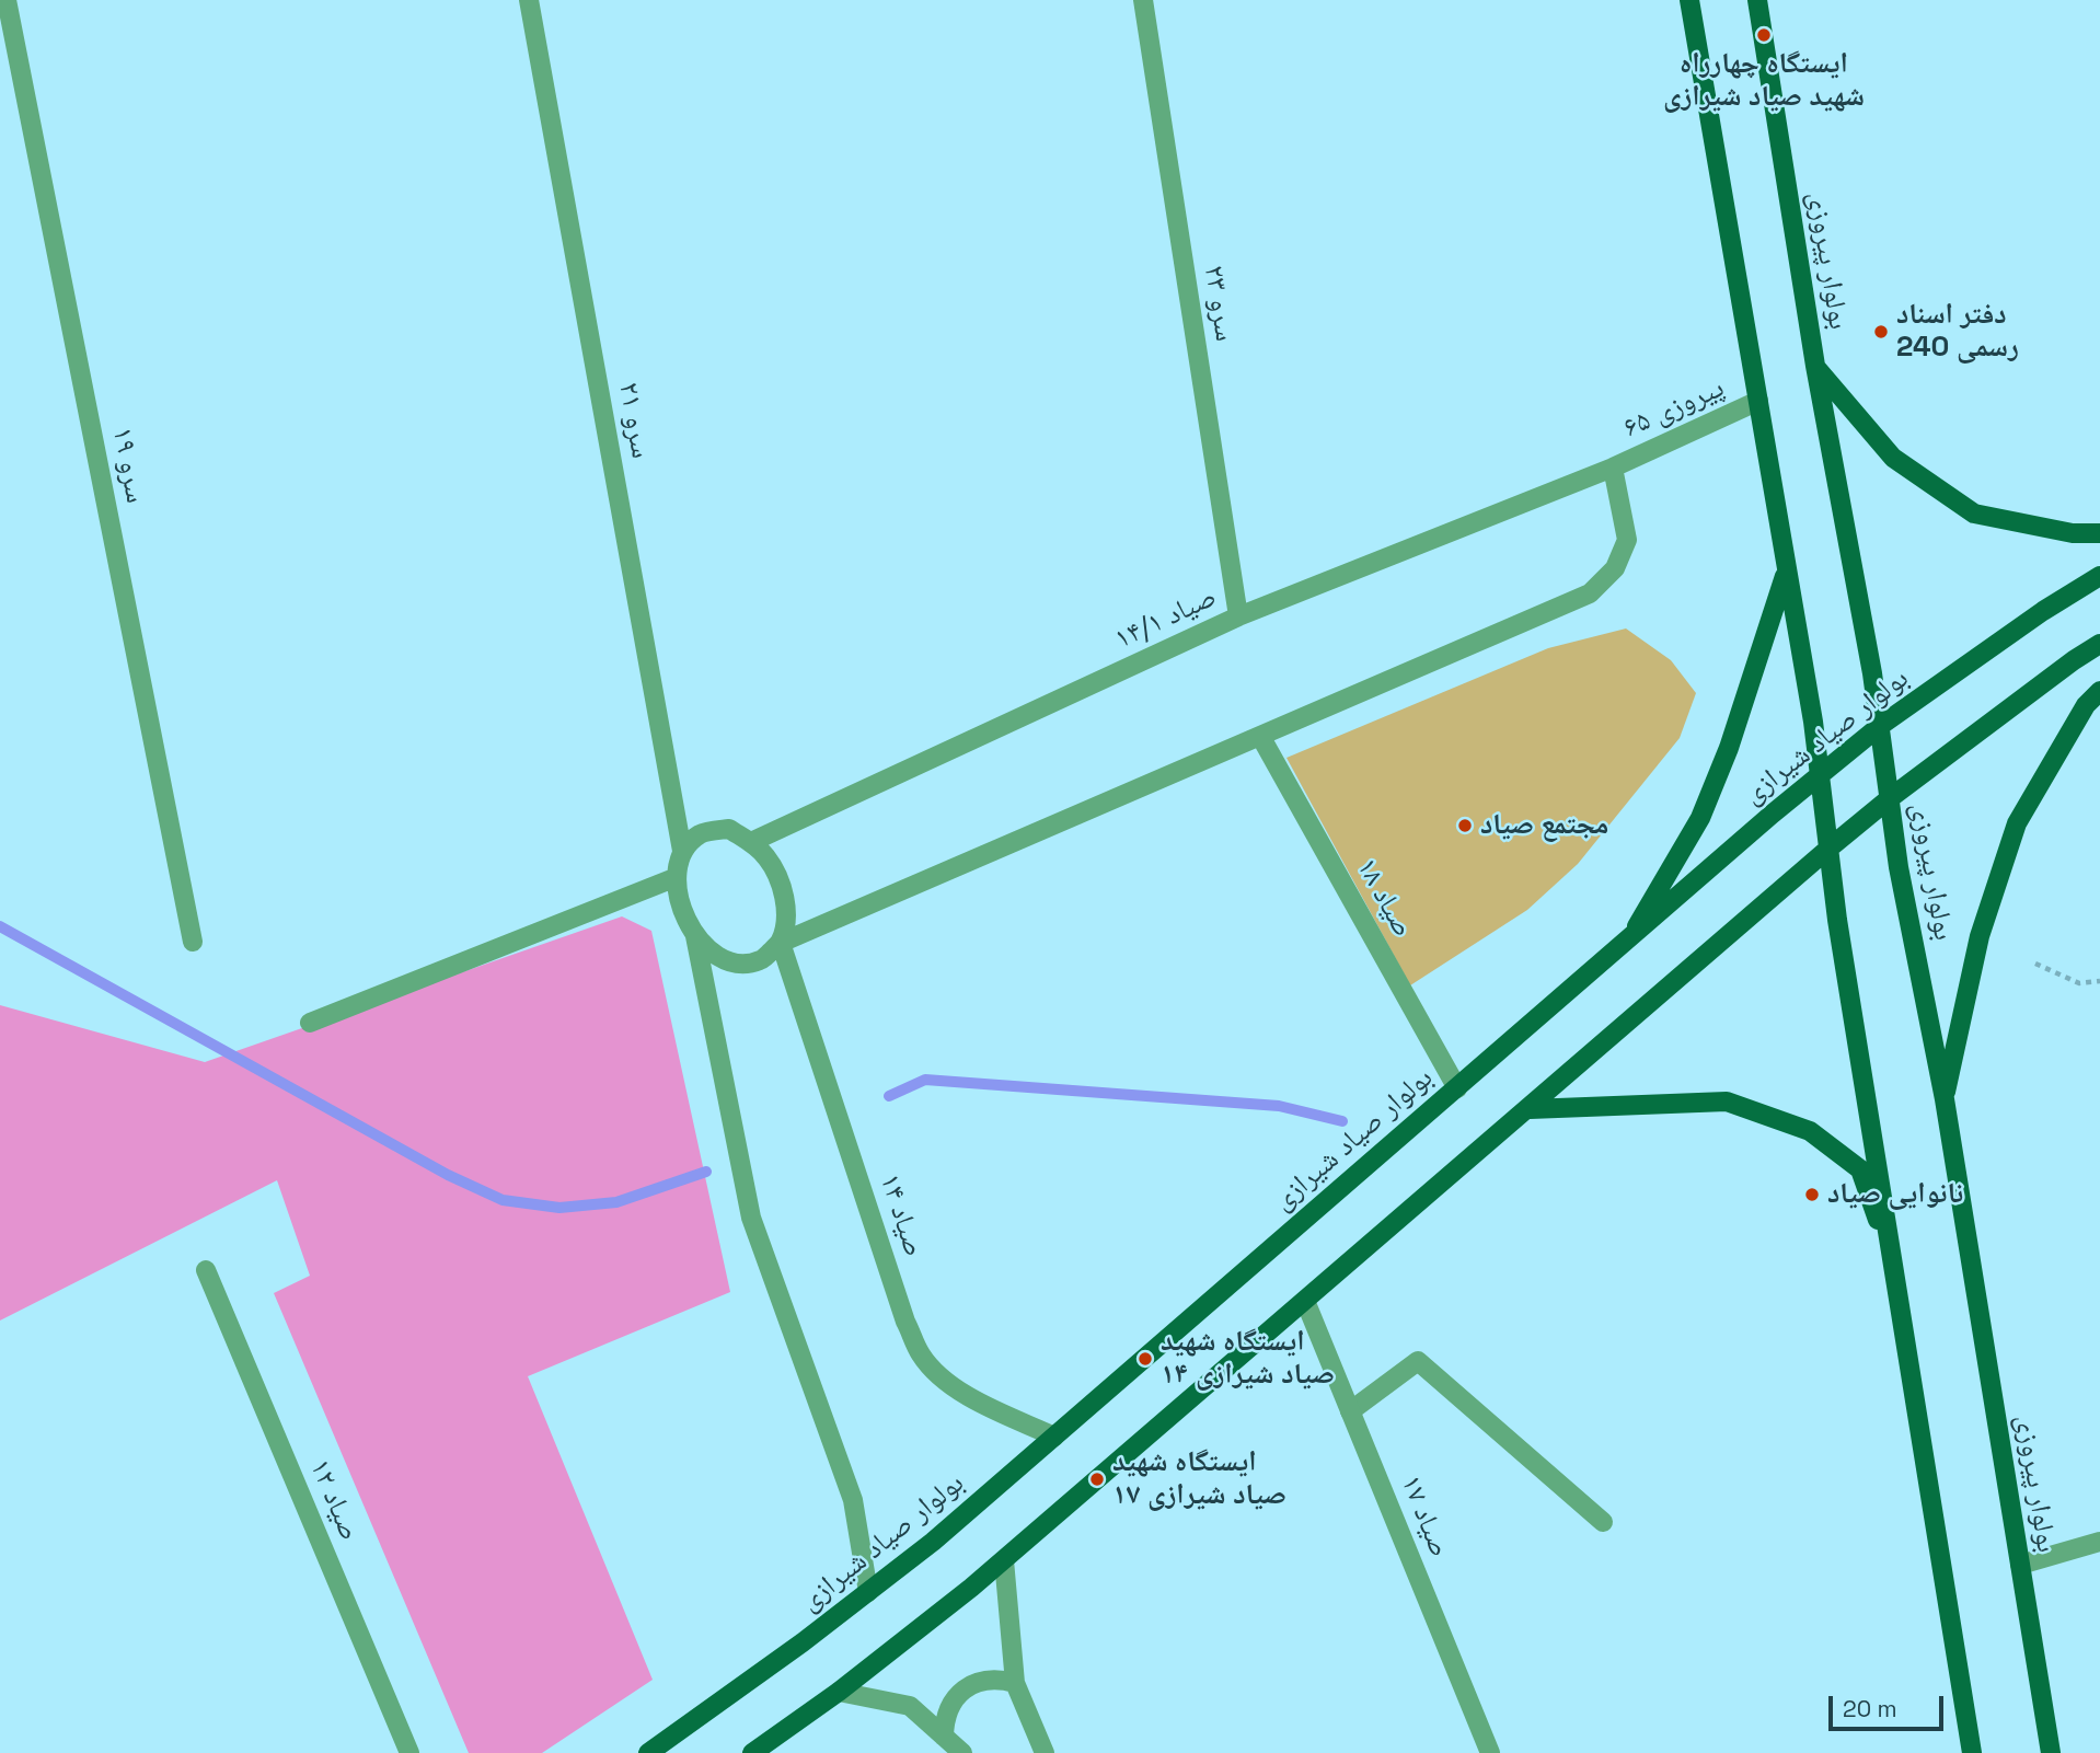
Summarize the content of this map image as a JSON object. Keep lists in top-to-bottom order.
{
  "streets": {
    "main road": ["بولوار پیروزی", "بولوار صیاد شیرازی"],
    "street": [
      "سرو ۲۳",
      "پیروزی ۶۵",
      "سرو ۲۱",
      "سرو ۱۹",
      "صیاد ۱۴/۱",
      "صیاد ۱۸",
      "صیاد ۱۴",
      "صیاد ۱۲",
      "صیاد ۱۷"
    ]
  },
  "crossings": [
    ["بولوار پیروزی", "بولوار صیاد شیرازی"],
    ["سرو ۲۳", "صیاد ۱۴/۱"],
    ["پیروزی ۶۵", "صیاد ۱۴/۱"],
    ["سرو ۲۱", "صیاد ۱۴/۱"],
    ["سرو ۲۱", "صیاد ۱۴"],
    ["صیاد ۱۴/۱", "صیاد ۱۴"],
    ["بولوار صیاد شیرازی", "صیاد ۱۸"],
    ["بولوار صیاد شیرازی", "صیاد ۱۴"]
  ],
  "places": [
    "ایستگاه چهارراه شهید صیاد شیرازی",
    "دفتر اسناد رسمی 240",
    "مجتمع صیاد",
    "نانوایی صیاد",
    "ایستگاه شهید صیاد شیرازی ۱۴",
    "ایستگاه شهید صیاد شیرازی ۱۷"
  ],
  "scale_bar": "20 m"
}
